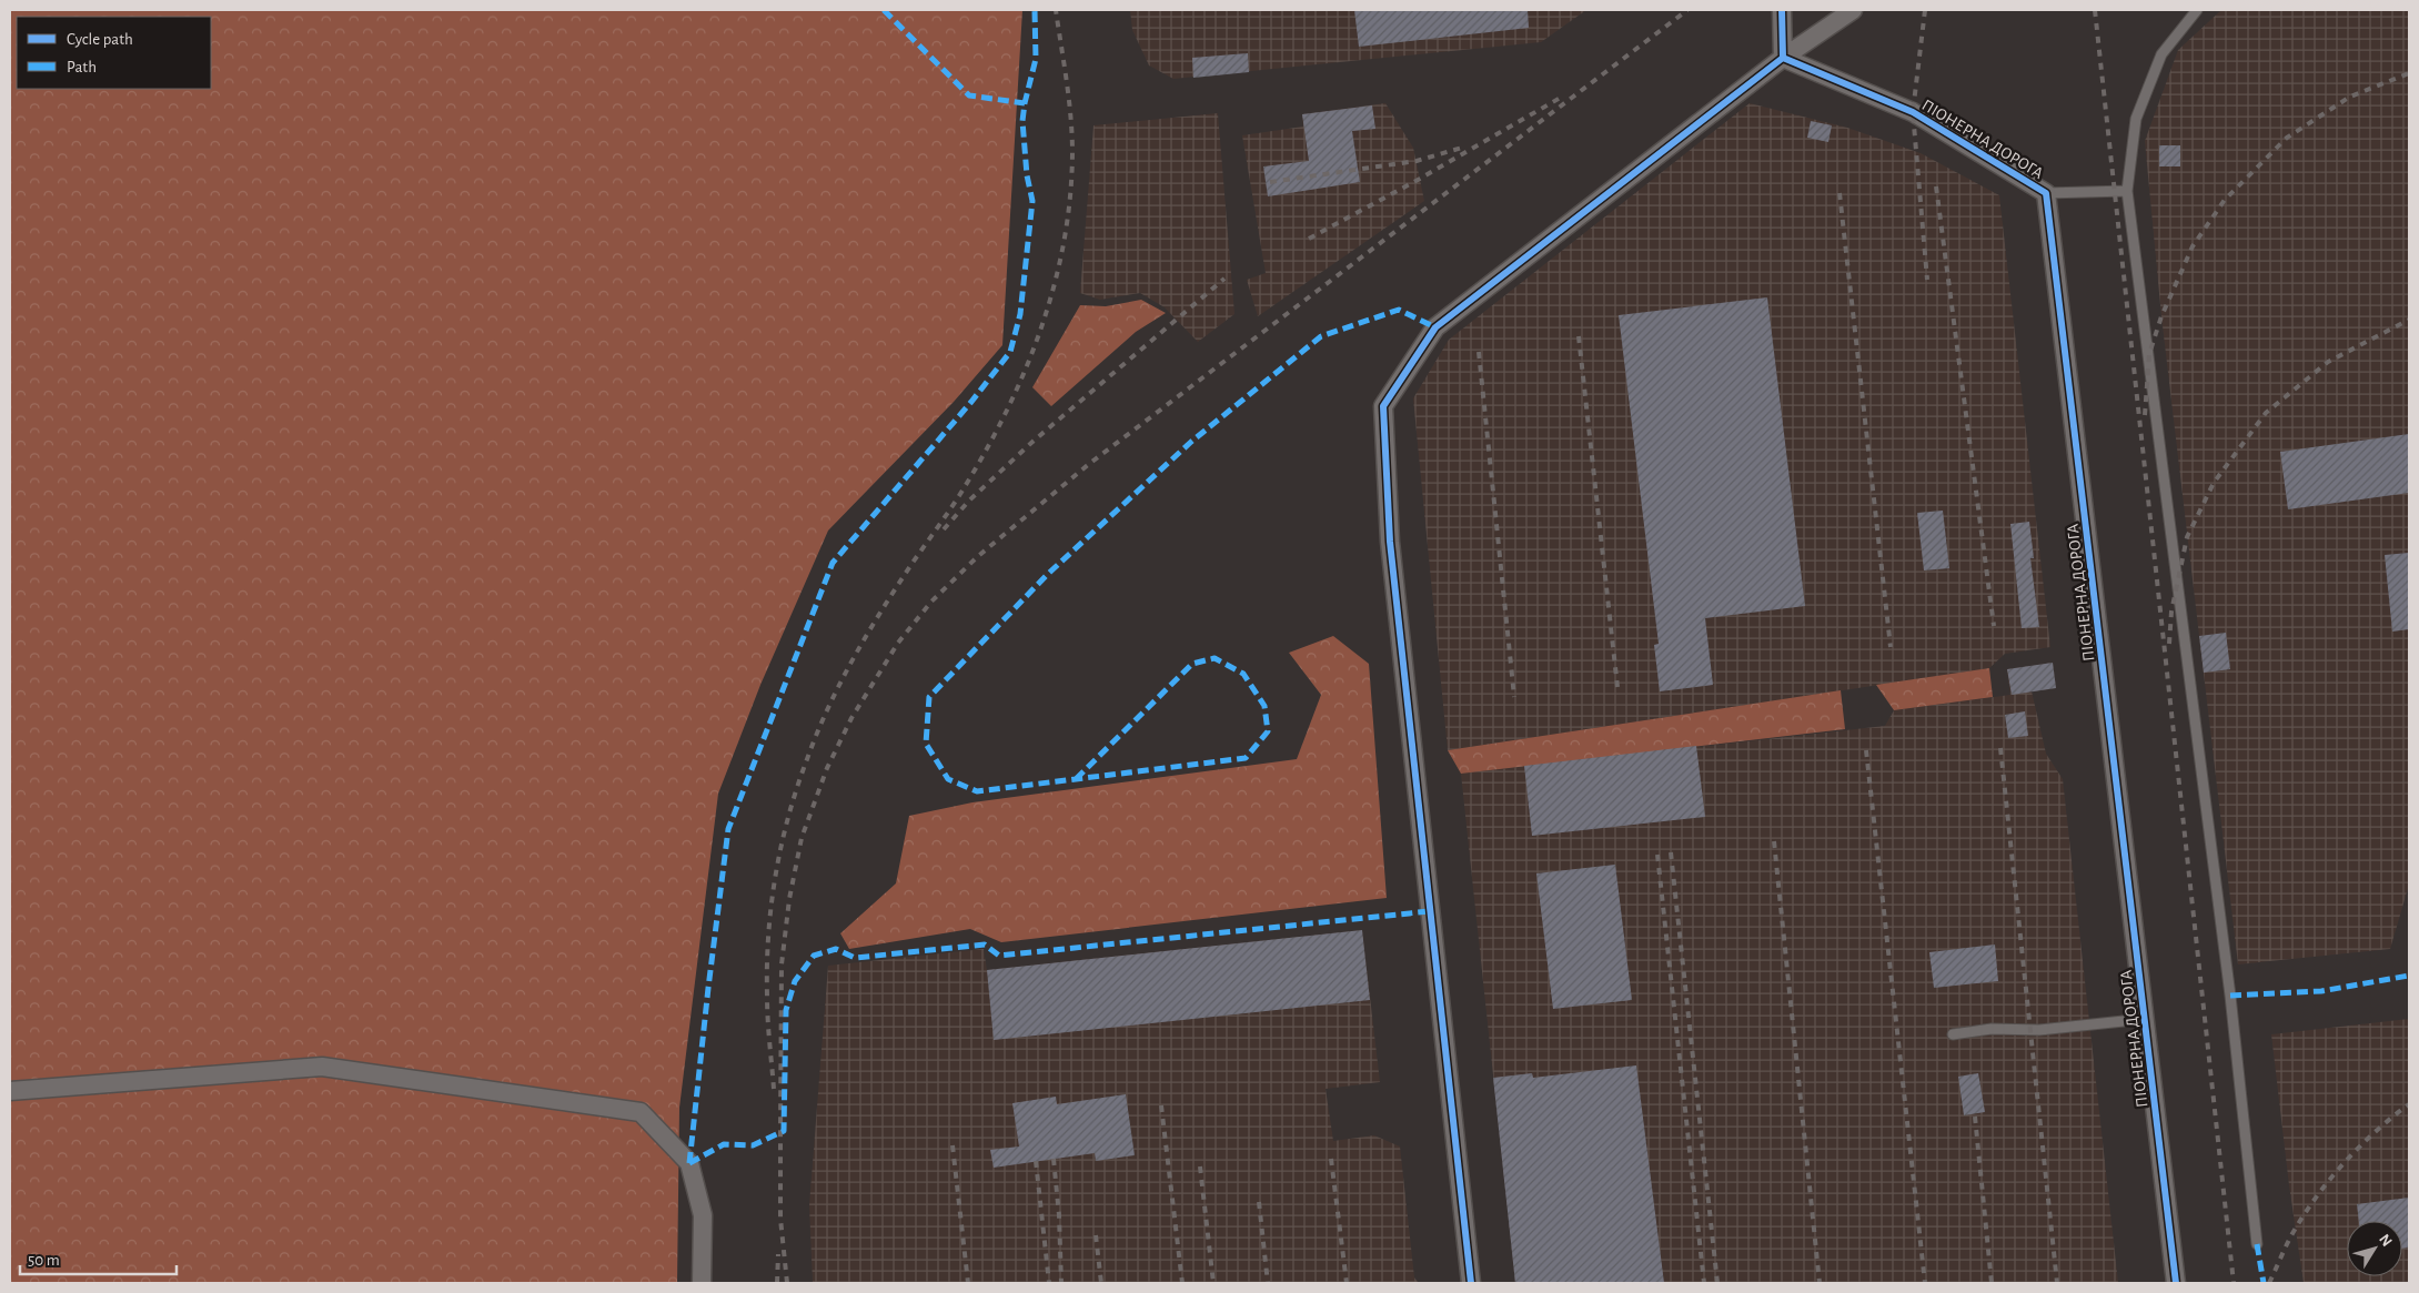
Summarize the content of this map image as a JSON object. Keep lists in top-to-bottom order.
{
  "streets": {
    "street": ["ПІОНЕРНА ДОРОГА"]
  },
  "legend": ["Cycle path", "Path"],
  "scale_bar": "50 m",
  "north": "top right"
}
